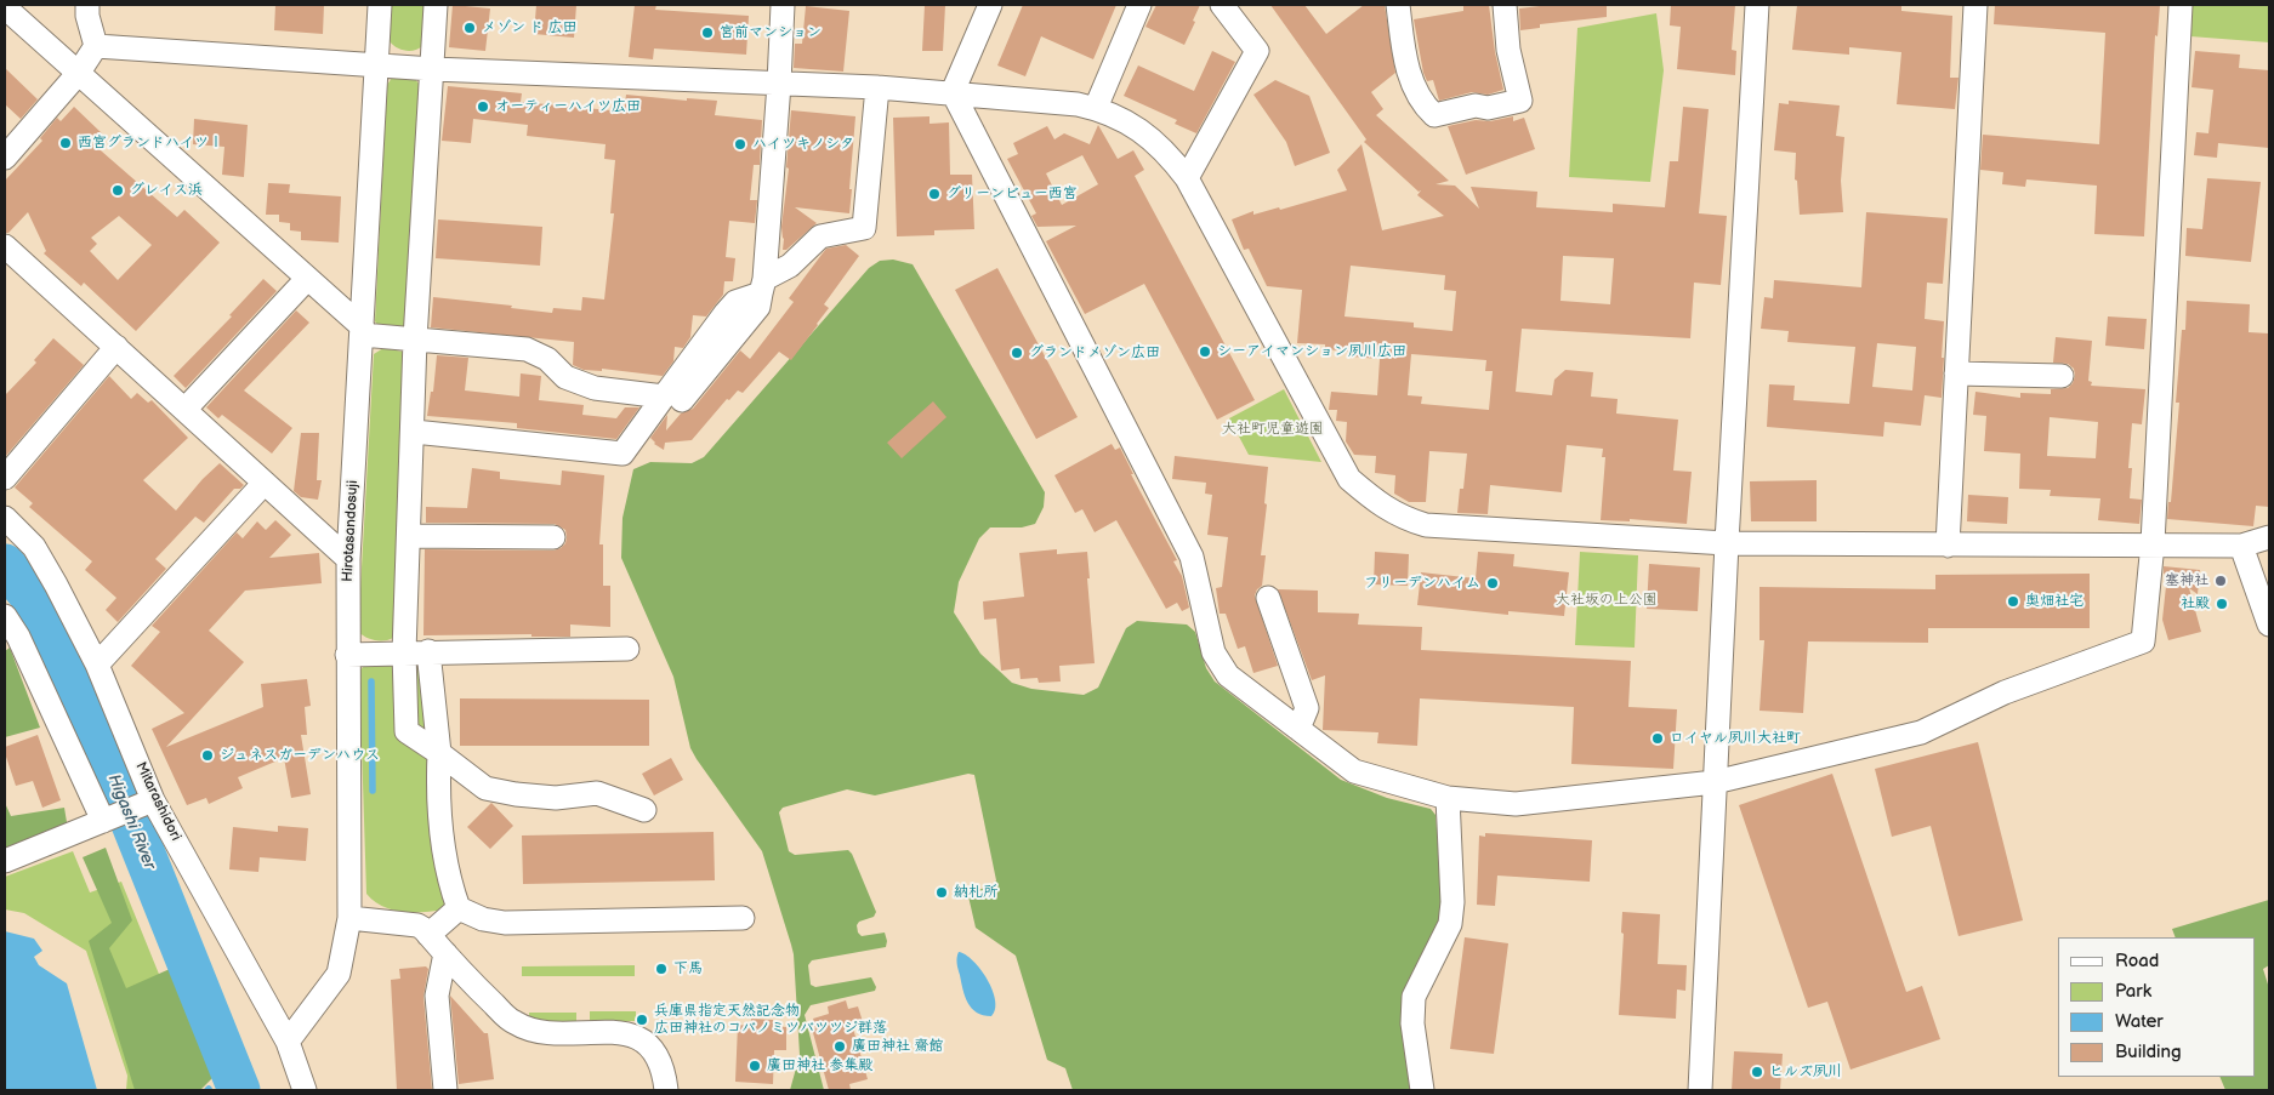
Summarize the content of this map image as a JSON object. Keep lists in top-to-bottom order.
{
  "streets": {
    "street": ["Hirotasandosuji", "Mitarashidori"]
  },
  "crossings": [
    ["Hirotasandosuji", "Mitarashidori"]
  ],
  "water": ["Higashi River"],
  "parks": ["大社町児童遊園", "大社坂の上公園"],
  "places": [
    "メゾン ド 広田",
    "宮前マンション",
    "オーティーハイツ広田",
    "西宮グランドハイツⅠ",
    "ハイツキノシタ",
    "グレイス浜",
    "グリーンビュー西宮",
    "シーアイマンション夙川広田",
    "グランドメゾン広田",
    "塞神社",
    "フリーデンハイム",
    "奥畑社宅",
    "社殿",
    "ロイヤル夙川大社町",
    "ジュネスガーデンハウス",
    "納札所",
    "下馬",
    "兵庫県指定天然記念物 広田神社のコバノミツバツツジ群落",
    "廣田神社 齋館",
    "廣田神社 参集殿",
    "ヒルズ夙川"
  ],
  "legend": [
    "Road",
    "Park",
    "Water",
    "Building"
  ]
}
